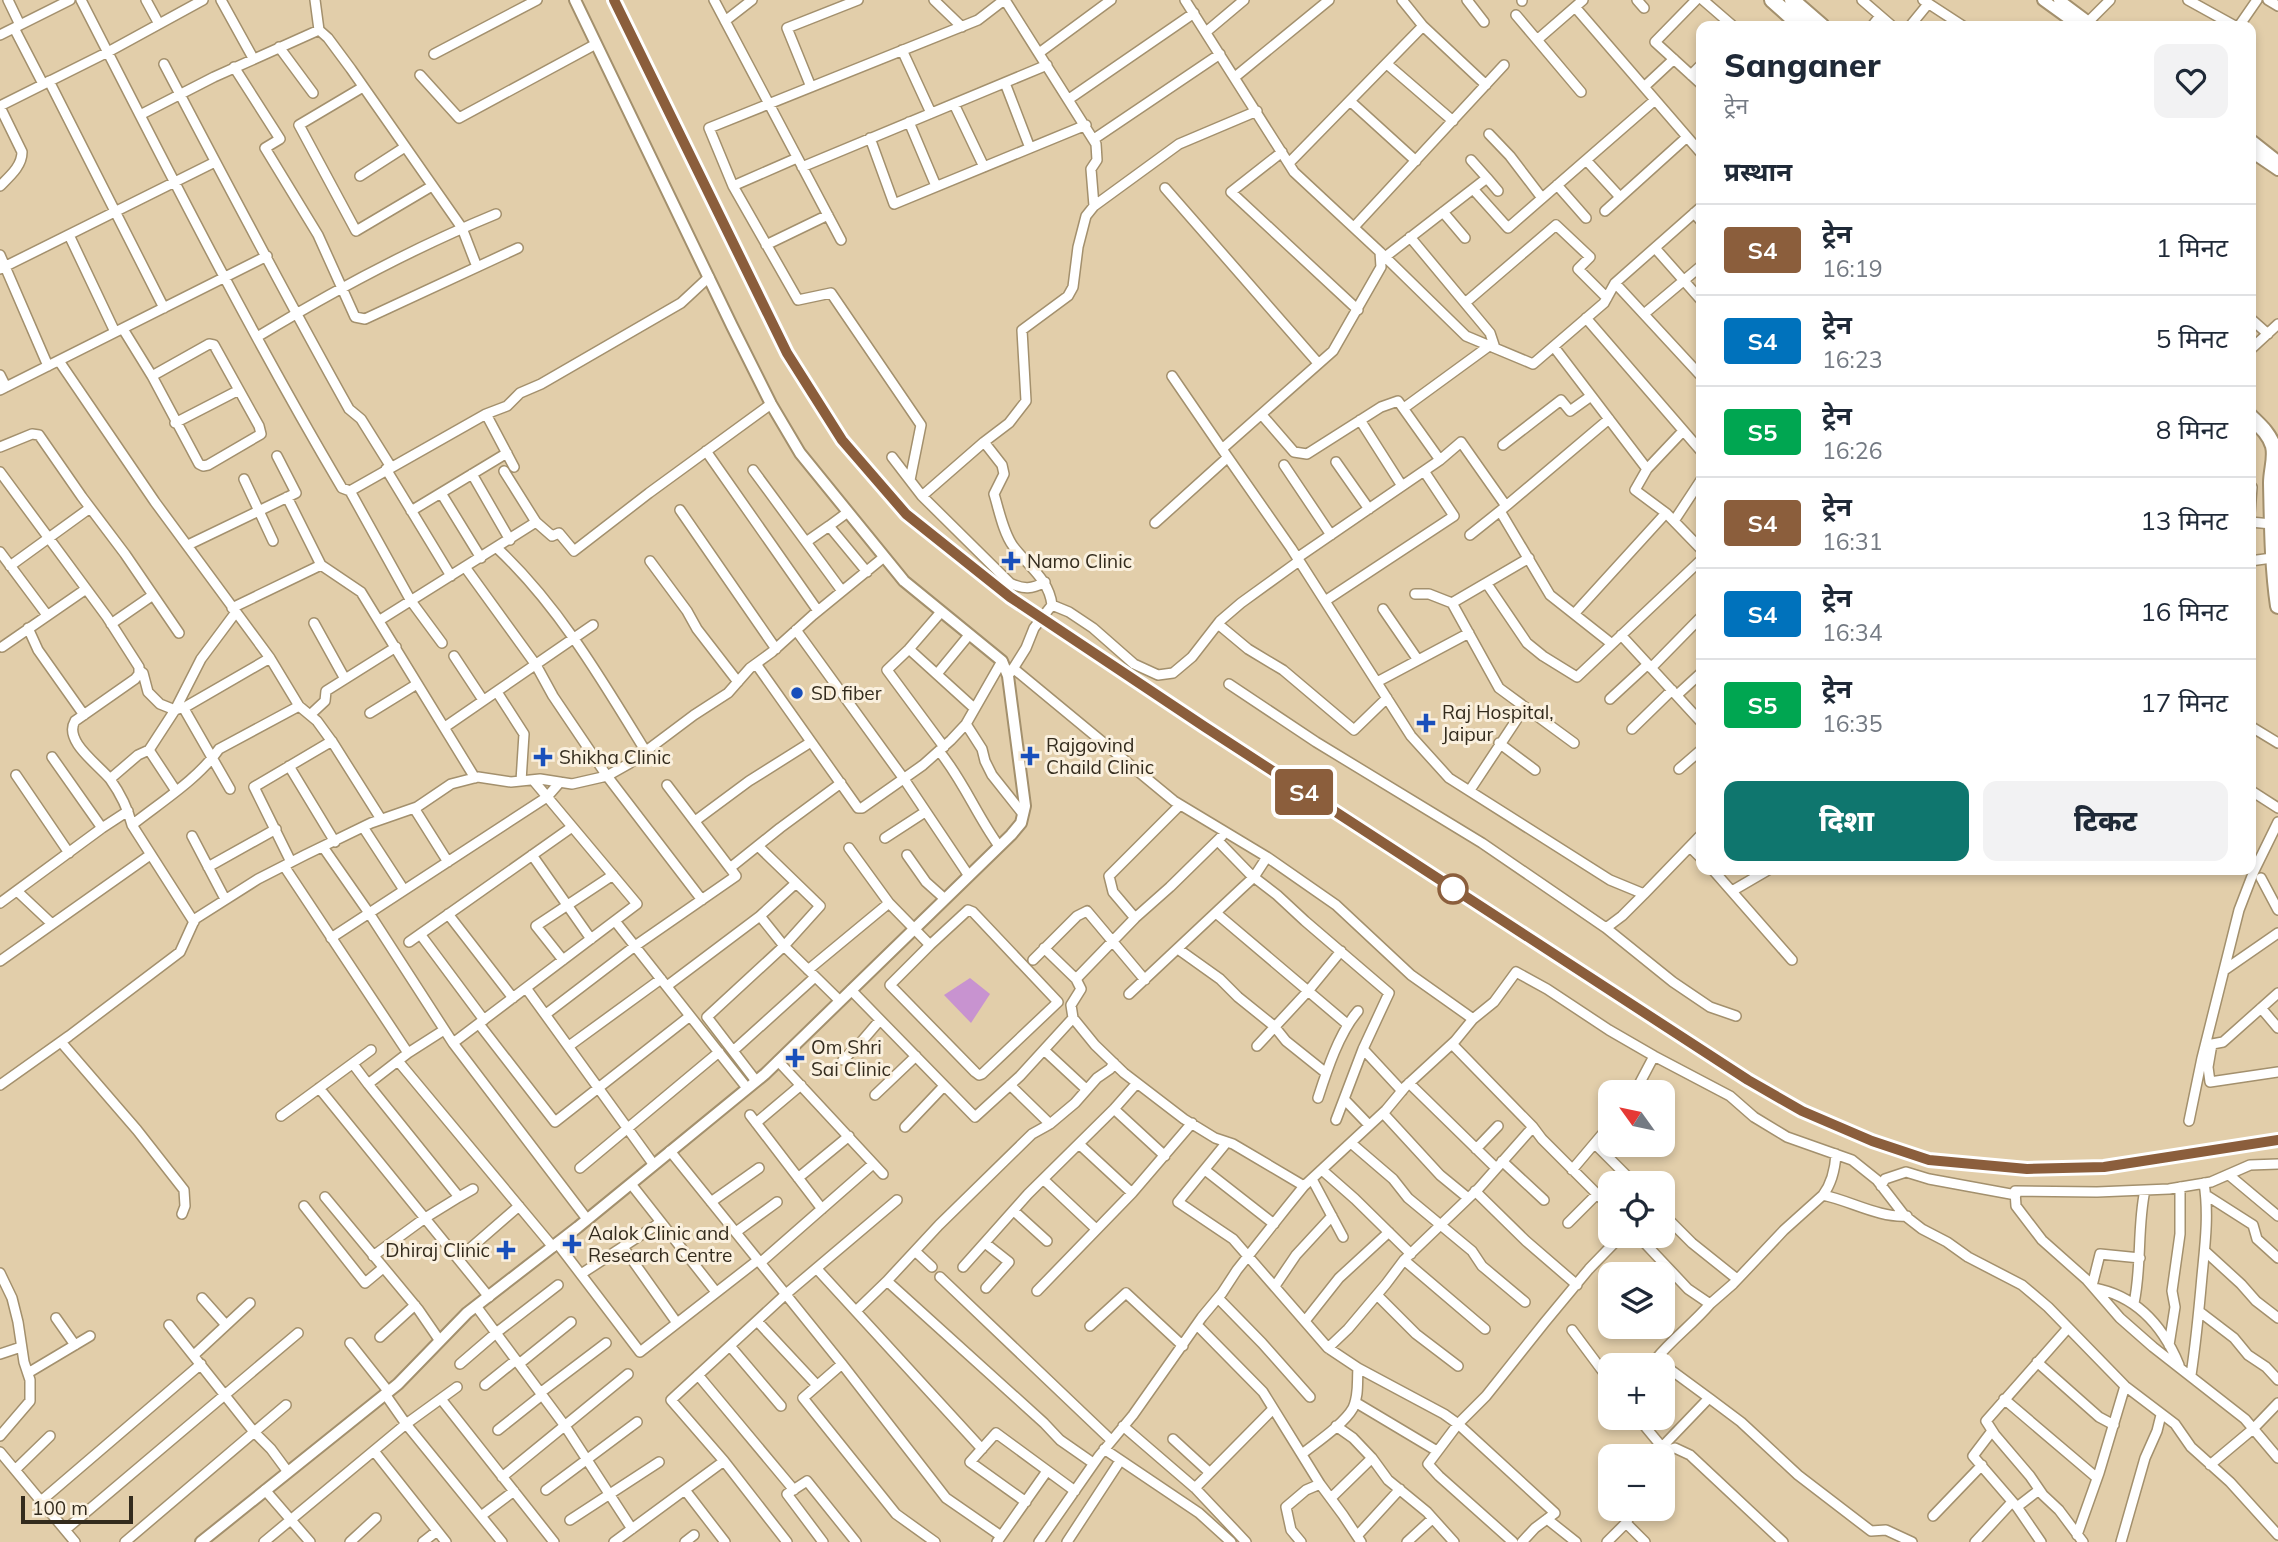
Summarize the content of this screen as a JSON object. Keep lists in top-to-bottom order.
{
  "places": {
    "health": [
      "Namo Clinic",
      "Raj Hospital, Jaipur",
      "Rajgovind Chaild Clinic",
      "Shikha Clinic",
      "Om Shri Sai Clinic",
      "Aalok Clinic and Research Centre",
      "Dhiraj Clinic"
    ],
    "other": ["SD fiber"]
  },
  "scale_bar": "100 m",
  "north": "top left",
  "page": {
    "on_map": "S4",
    "heading": [
      ["Sanganer", "ट्रेन"],
      "प्रस्थान"
    ],
    "list": [
      {
        "mark": "S4",
        "name": "ट्रेन",
        "note": "16:19",
        "value": "1 मिनट"
      },
      {
        "mark": "S4",
        "name": "ट्रेन",
        "note": "16:23",
        "value": "5 मिनट"
      },
      {
        "mark": "S5",
        "name": "ट्रेन",
        "note": "16:26",
        "value": "8 मिनट"
      },
      {
        "mark": "S4",
        "name": "ट्रेन",
        "note": "16:31",
        "value": "13 मिनट"
      },
      {
        "mark": "S4",
        "name": "ट्रेन",
        "note": "16:34",
        "value": "16 मिनट"
      },
      {
        "mark": "S5",
        "name": "ट्रेन",
        "note": "16:35",
        "value": "17 मिनट"
      }
    ],
    "buttons": ["दिशा", "टिकट"],
    "map_buttons": ["+", "−"],
    "scale": "100 m"
  }
}
